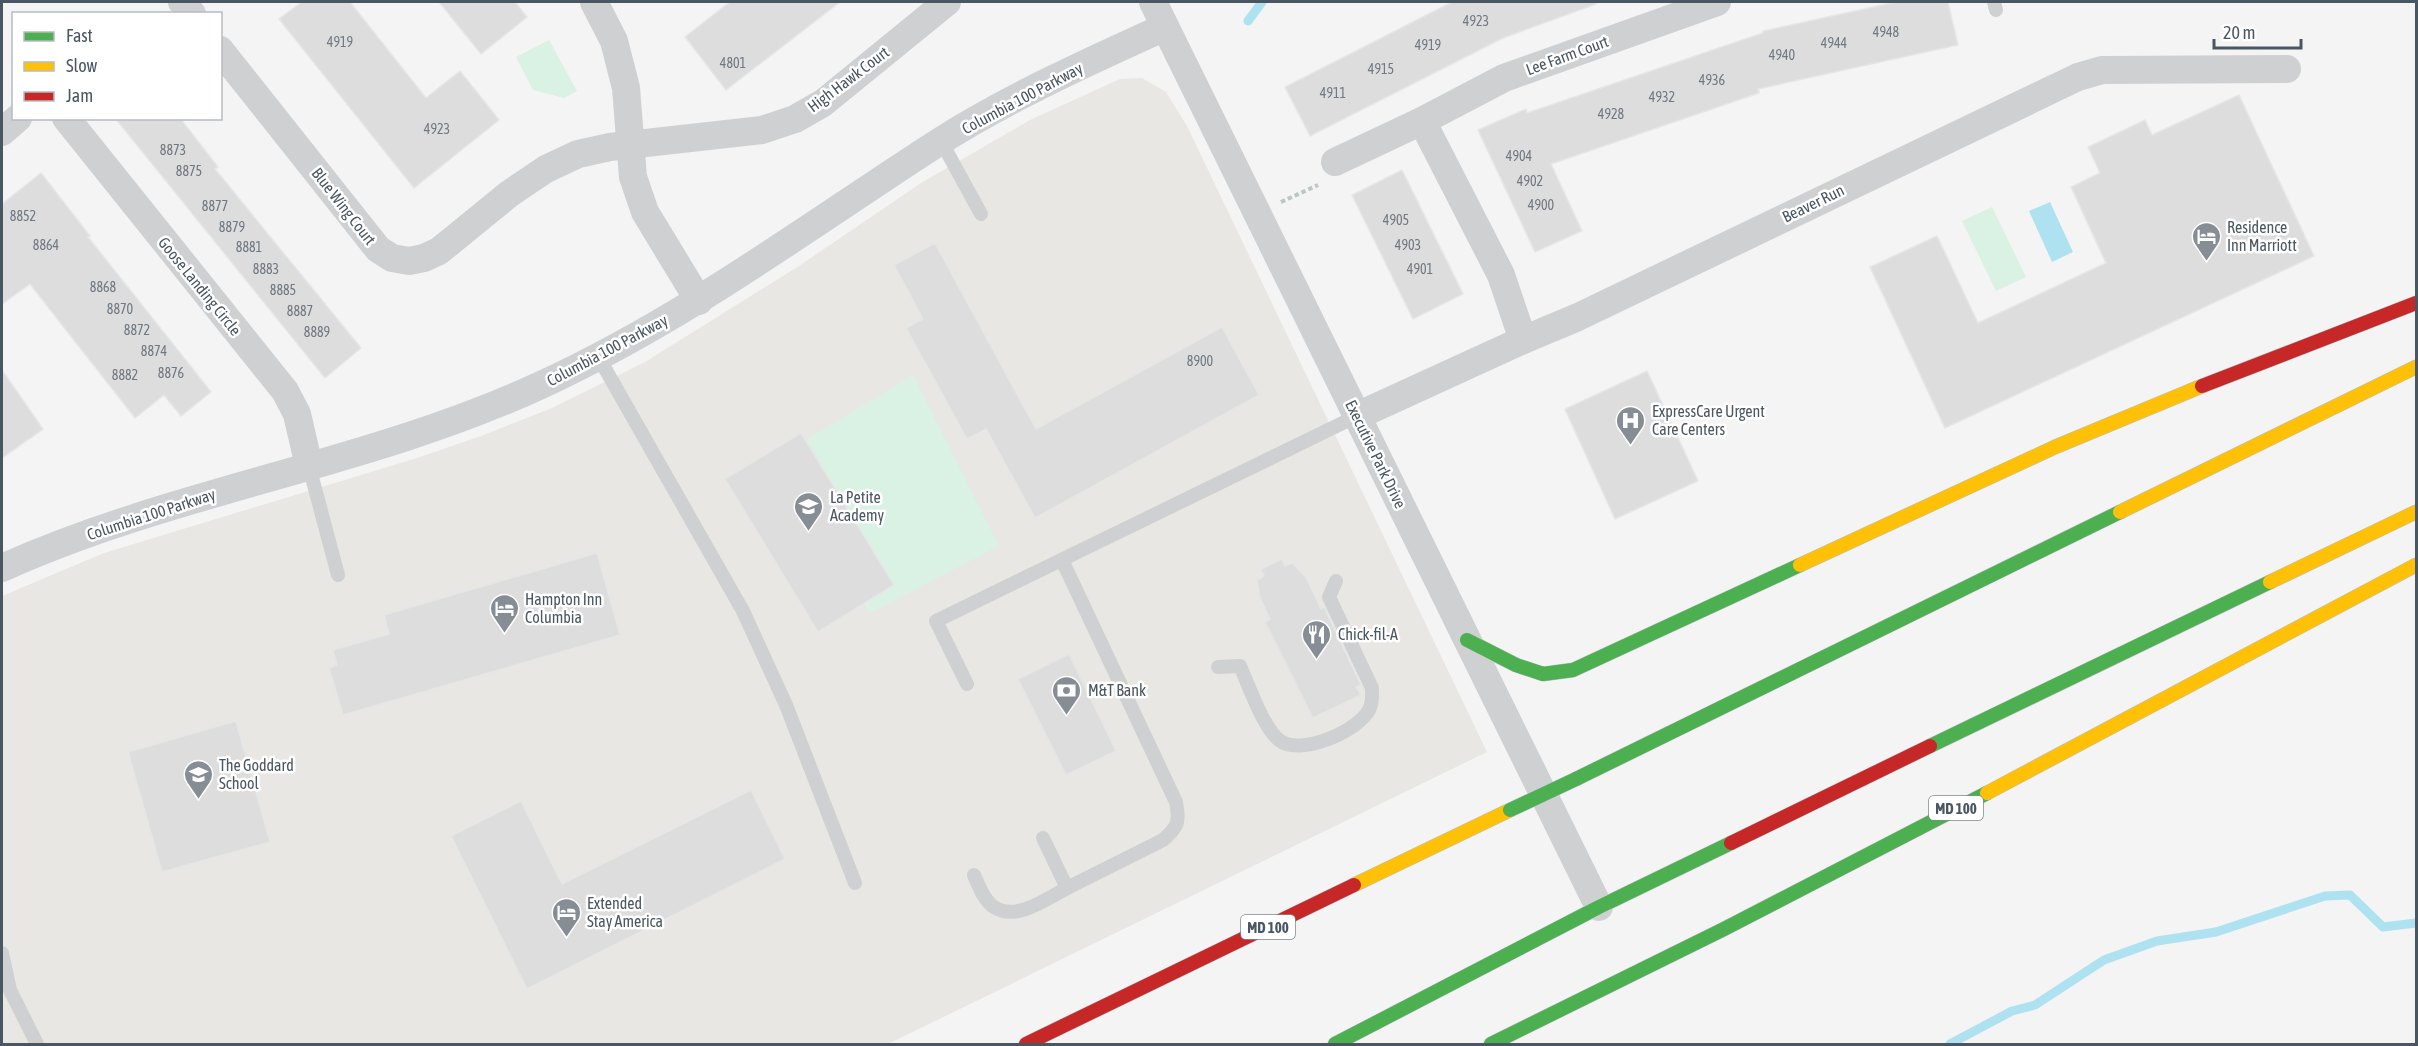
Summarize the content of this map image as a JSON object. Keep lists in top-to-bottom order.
{
  "streets": {
    "highway": ["MD 100"],
    "street": [
      "Lee Farm Court",
      "High Hawk Court",
      "Columbia 100 Parkway",
      "Beaver Run",
      "Blue Wing Court",
      "Goose Landing Circle",
      "Executive Park Drive"
    ]
  },
  "crossings": [
    ["High Hawk Court", "Blue Wing Court"],
    ["Columbia 100 Parkway", "Goose Landing Circle"],
    ["Columbia 100 Parkway", "Executive Park Drive"],
    ["Beaver Run", "Executive Park Drive"]
  ],
  "places": {
    "hotel": ["Residence Inn Marriott", "Hampton Inn Columbia", "Extended Stay America"],
    "hospital": ["ExpressCare Urgent Care Centers"],
    "school or university": ["La Petite Academy", "The Goddard School"],
    "restaurant": ["Chick-fil-A"],
    "bank": ["M&T Bank"]
  },
  "house_numbers": [
    "4923",
    "4948",
    "4919",
    "4944",
    "4919",
    "4940",
    "4801",
    "4915",
    "4936",
    "4911",
    "4932",
    "4928",
    "4923",
    "8873",
    "4904",
    "8875",
    "4902",
    "4900",
    "8877",
    "8852",
    "4905",
    "8879",
    "8864",
    "4903",
    "8881",
    "8883",
    "4901",
    "8868",
    "8885",
    "8870",
    "8887",
    "8872",
    "8889",
    "8874",
    "8900",
    "8876",
    "8882"
  ],
  "legend": ["Fast", "Slow", "Jam"],
  "scale_bar": "20 m"
}
